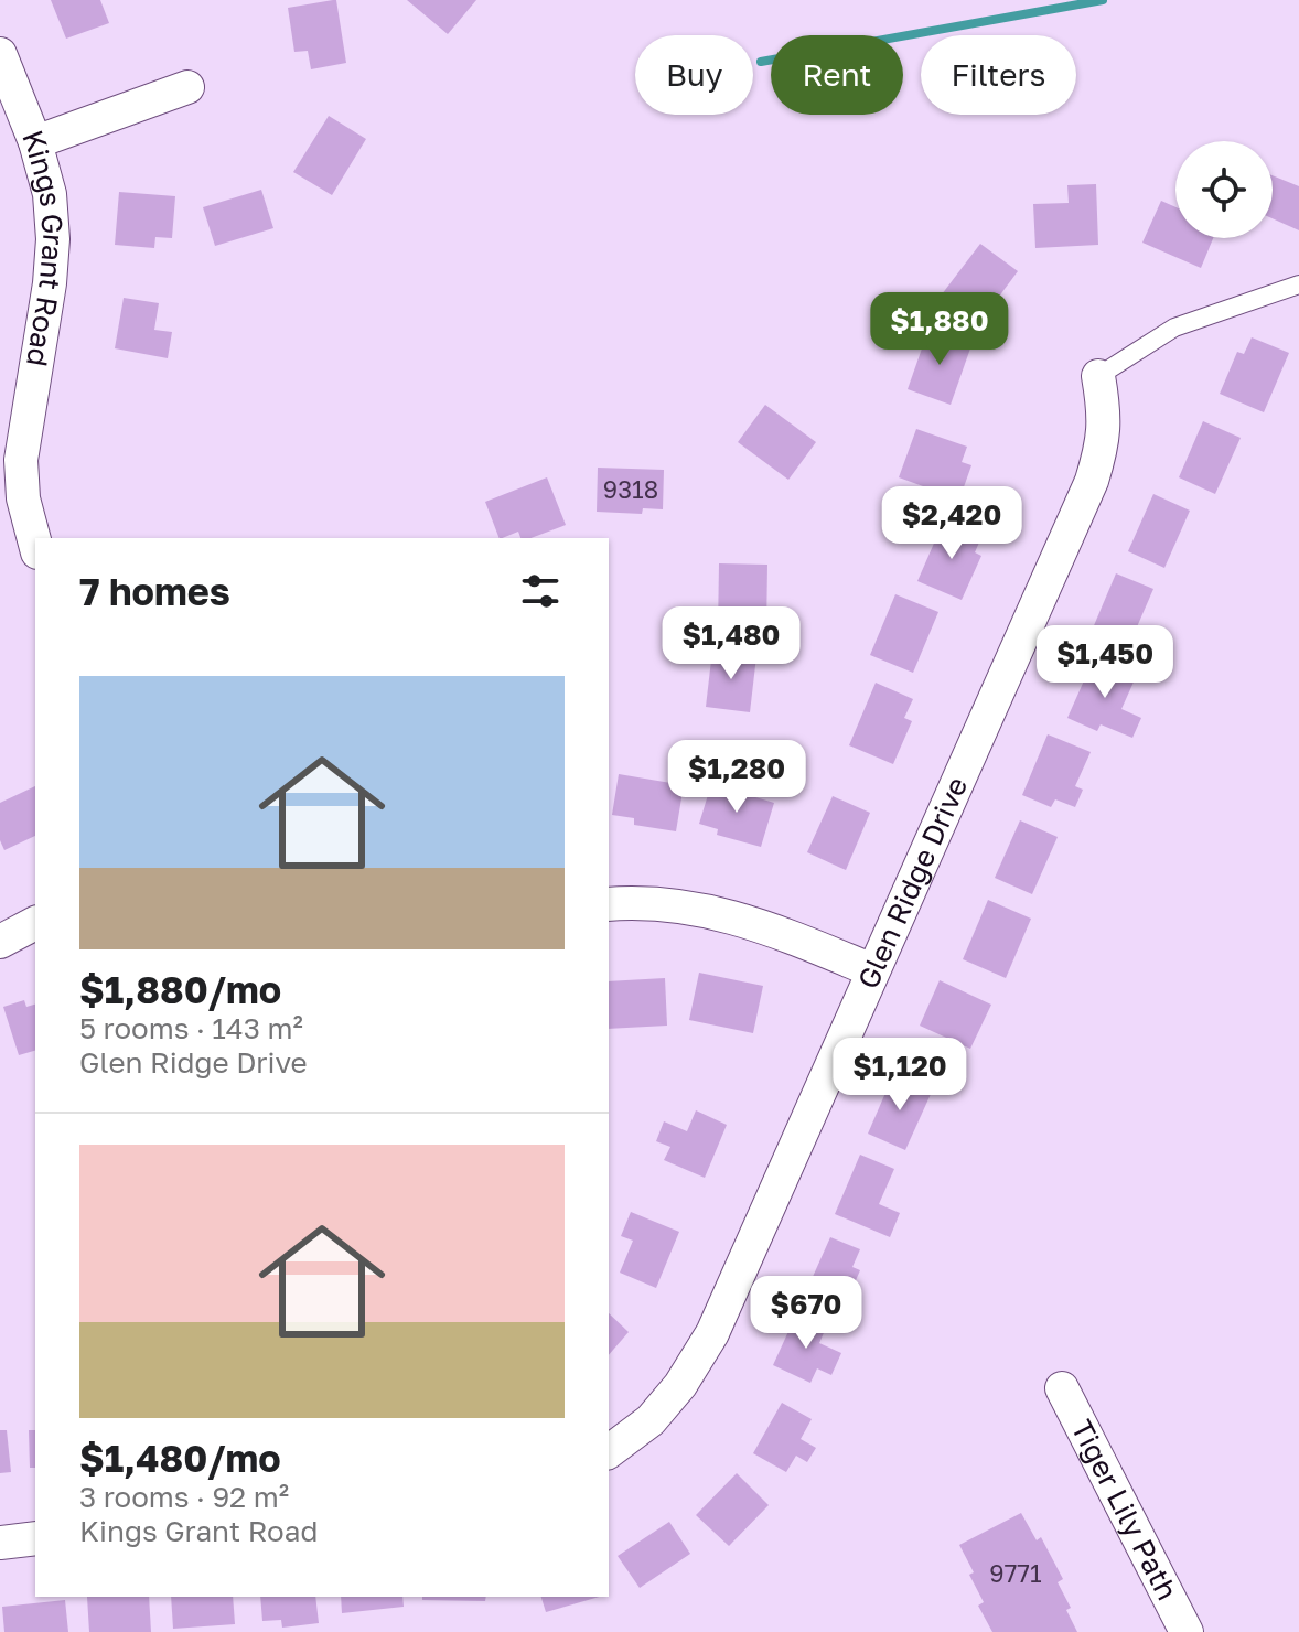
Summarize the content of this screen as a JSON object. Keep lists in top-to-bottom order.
{
  "streets": {
    "street": ["Kings Grant Road", "Glen Ridge Drive", "Tiger Lily Path"]
  },
  "house_numbers": ["9318", "9771"],
  "page": {
    "chip": ["Buy", "Rent", "Filters"],
    "price": [
      "$1,880",
      "$2,420",
      "$1,480",
      "$1,450",
      "$1,280",
      "$1,120",
      "$670"
    ],
    "heading": "7 homes",
    "list": [
      {
        "name": "$1,880/mo",
        "note": "5 rooms · 143 m² · Glen Ridge Drive"
      },
      {
        "name": "$1,480/mo",
        "note": "3 rooms · 92 m² · Kings Grant Road"
      }
    ]
  }
}
